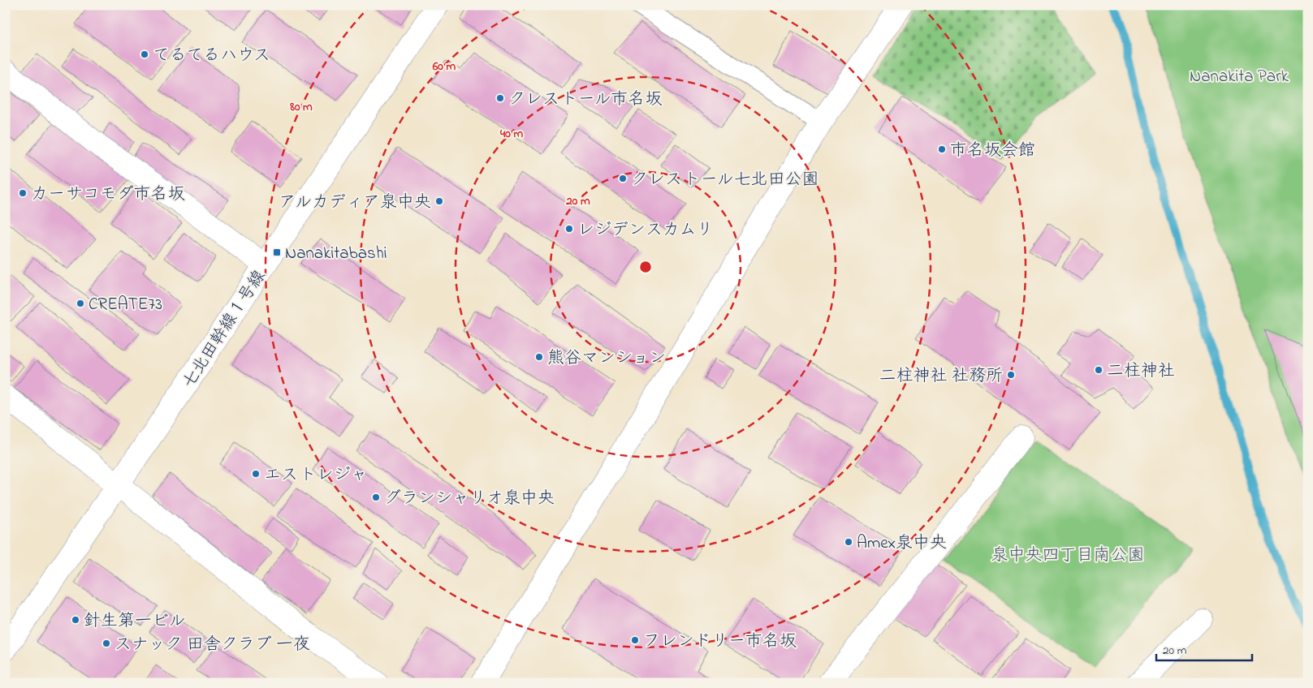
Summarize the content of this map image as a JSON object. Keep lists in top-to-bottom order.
{
  "streets": {
    "street": ["七北田幹線１号線"]
  },
  "parks": ["Nanakita Park", "泉中央四丁目南公園"],
  "places": {
    "other": [
      "てるてるハウス",
      "クレストール市名坂",
      "市名坂会館",
      "クレストール七北田公園",
      "カーサコモダ市名坂",
      "アルカディア泉中央",
      "レジデンスカムリ",
      "CREATE73",
      "熊谷マンション",
      "二柱神社",
      "二柱神社 社務所",
      "エストレジャ",
      "グランシャリオ泉中央",
      "Amex泉中央",
      "針生第一ビル",
      "フレンドリー市名坂",
      "スナック 田舎クラブ 一夜"
    ],
    "transit": ["Nanakitabashi"]
  },
  "scale_bar": "20 m",
  "rings": [
    "60 m",
    "80 m",
    "40 m",
    "20 m"
  ]
}
